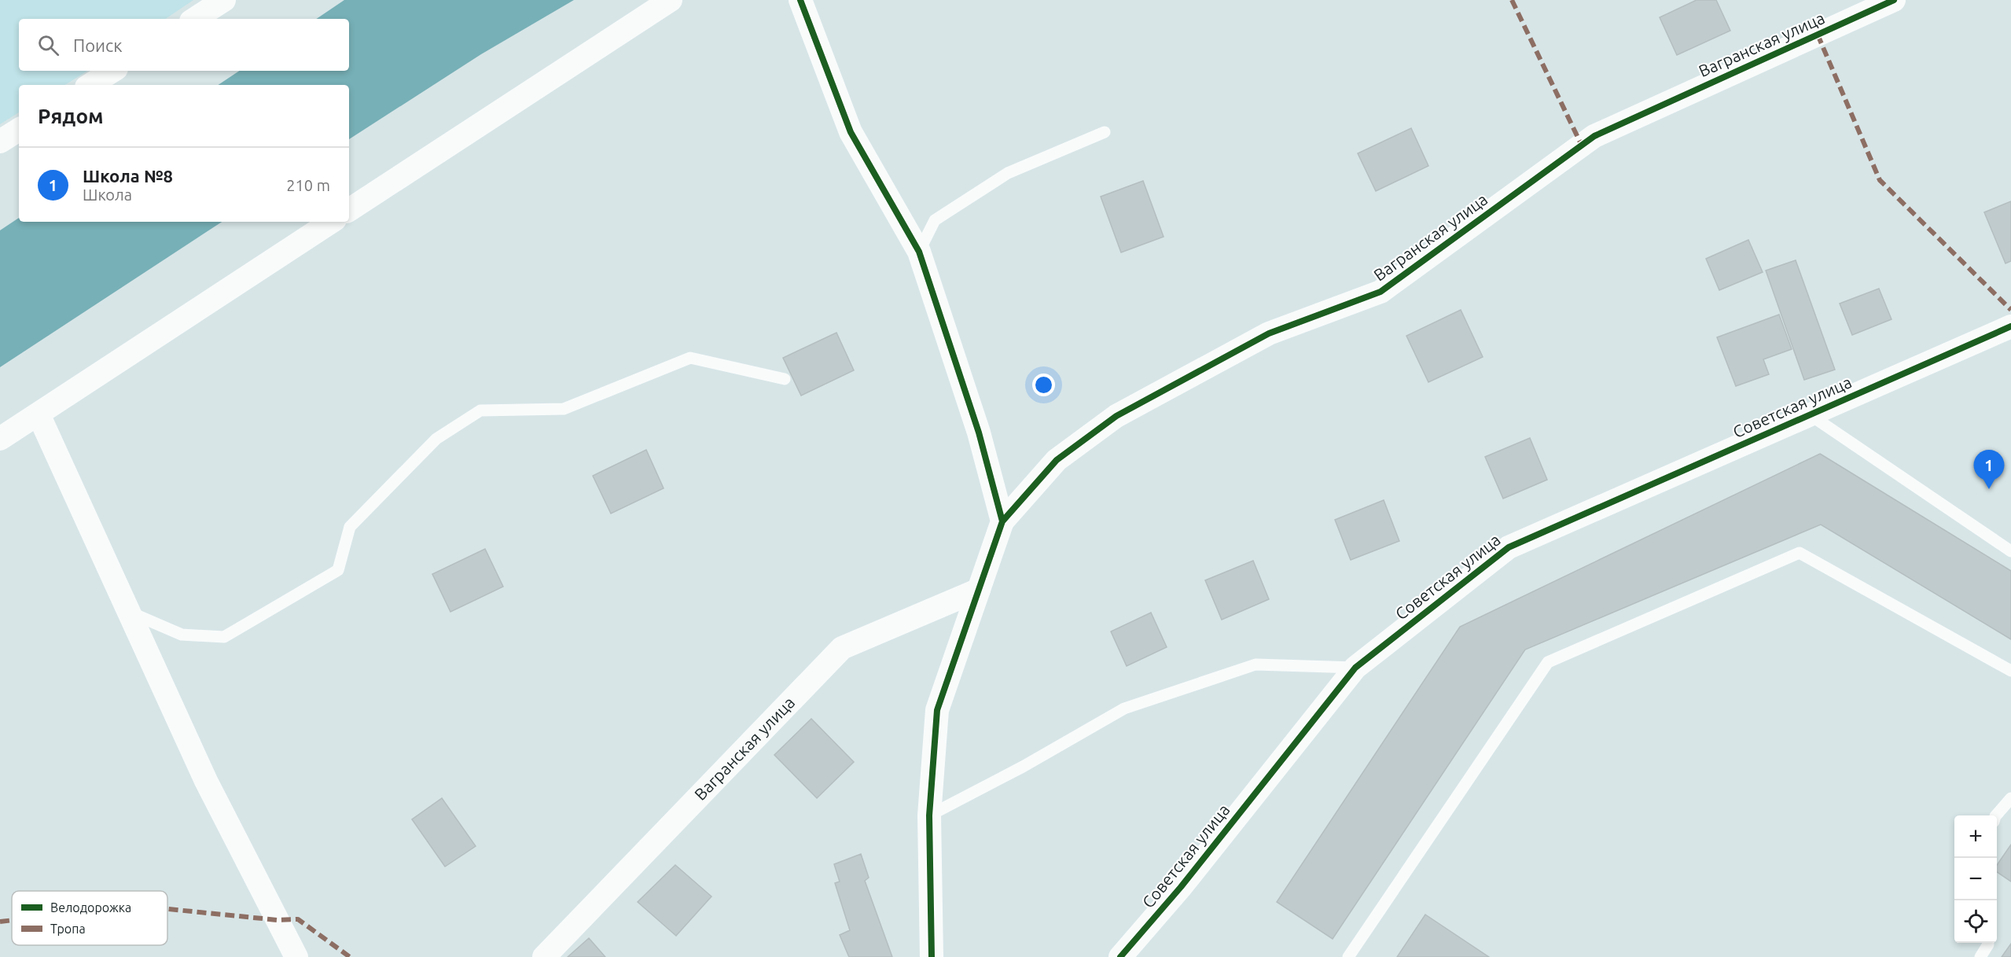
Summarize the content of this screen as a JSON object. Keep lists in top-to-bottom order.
{
  "streets": {
    "street": ["Вагранская улица", "Советская улица"]
  },
  "legend": ["Велодорожка", "Тропа"],
  "page": {
    "search": "Поиск",
    "heading": "Рядом",
    "list": [
      {
        "mark": "1",
        "name": "Школа №8",
        "note": "Школа",
        "value": "210 m"
      }
    ],
    "pins": "1",
    "map_buttons": ["+", "−"]
  }
}
